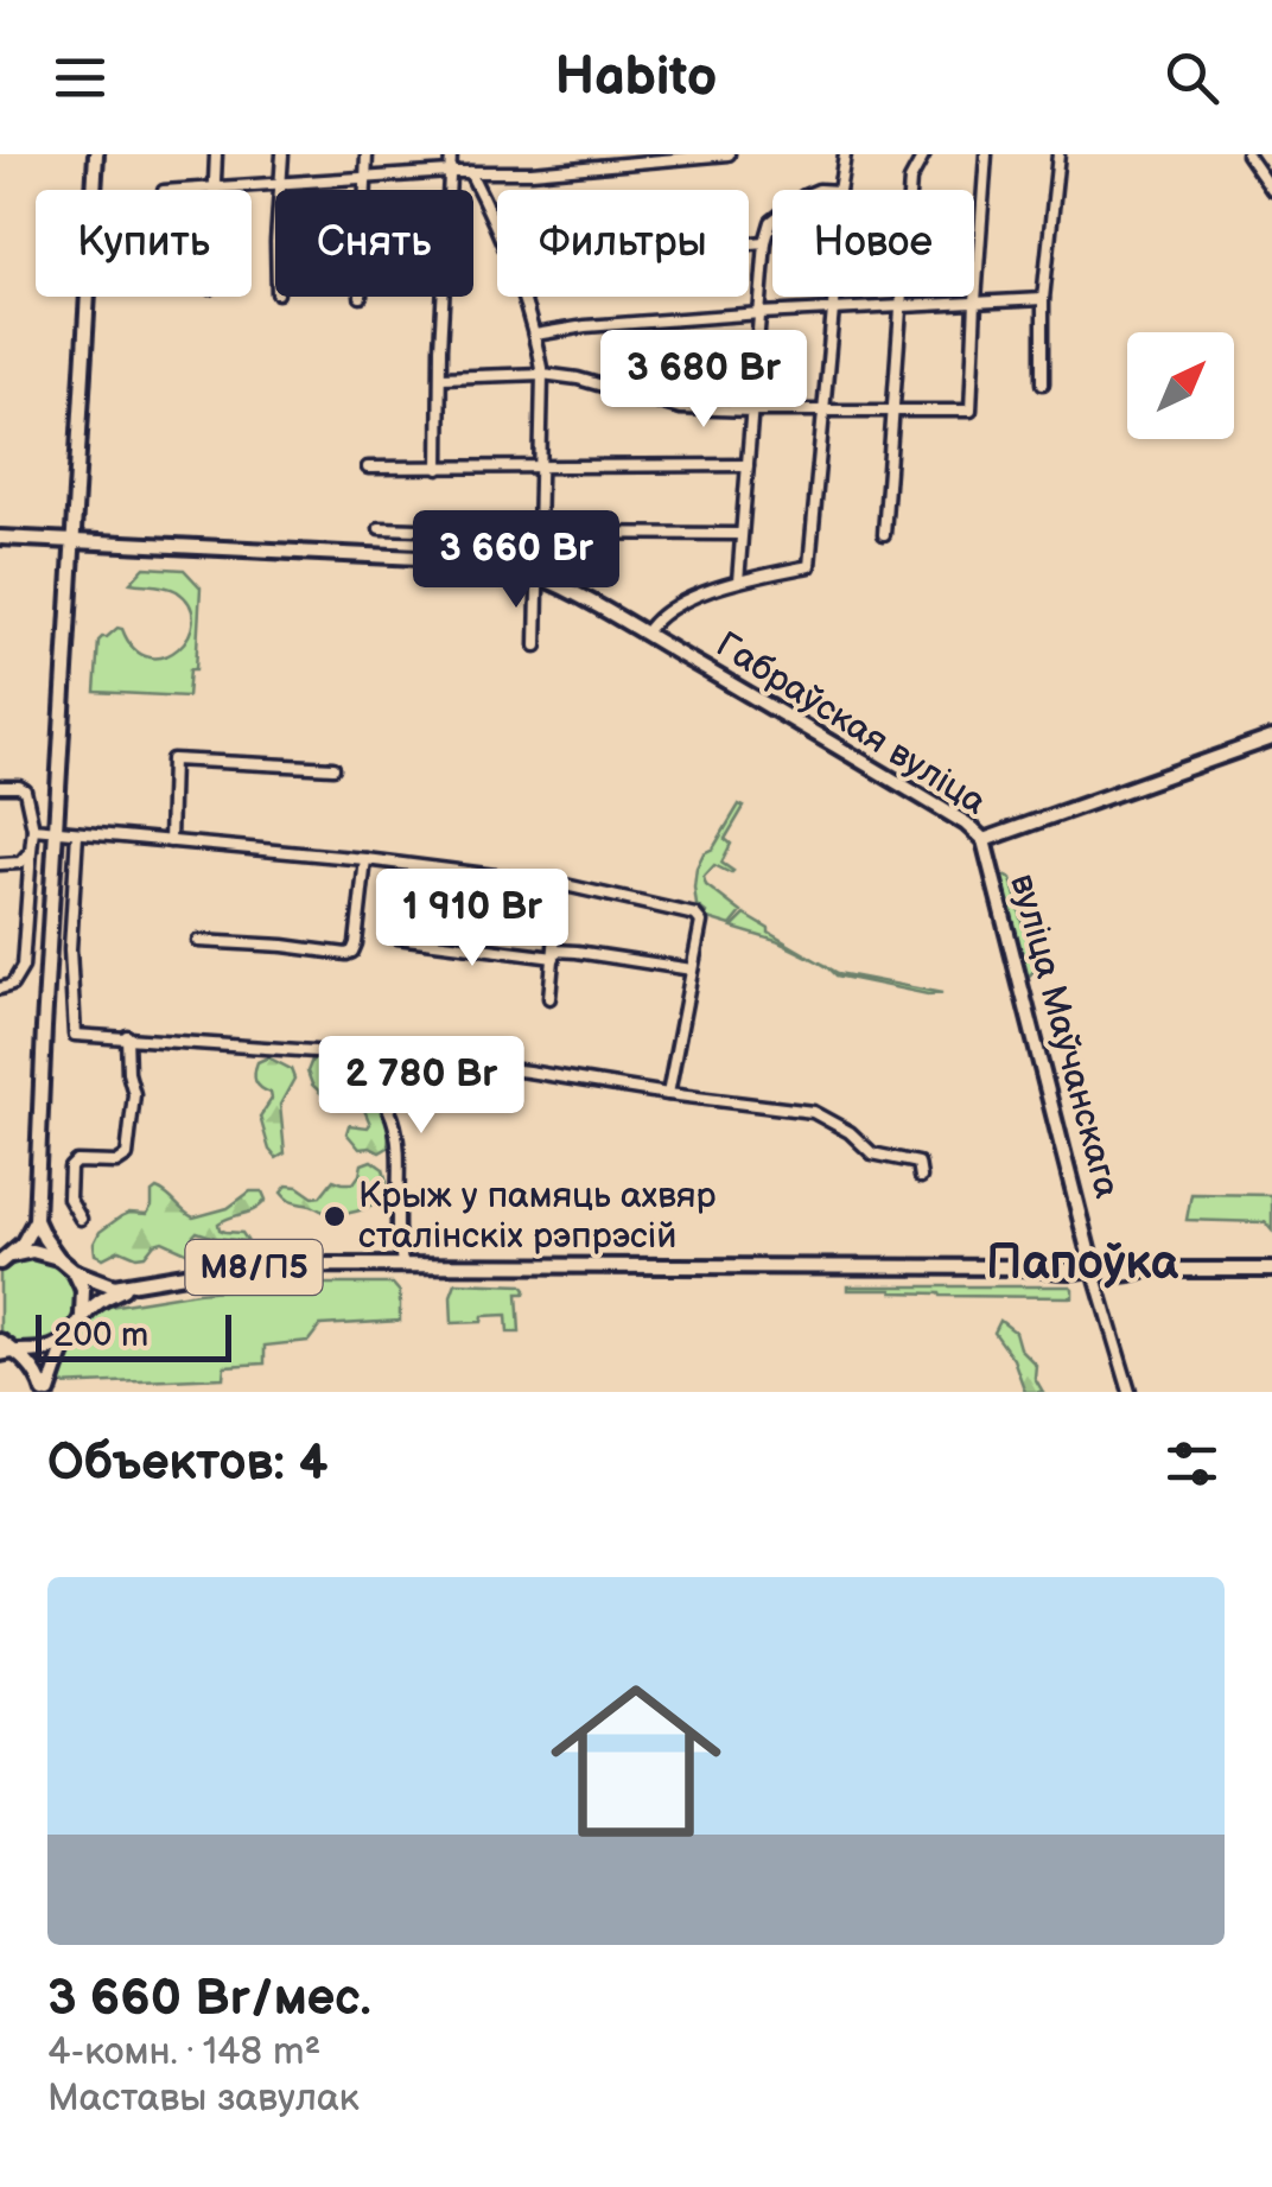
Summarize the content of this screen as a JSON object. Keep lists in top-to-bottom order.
{
  "streets": {
    "main road": ["Габраўская вуліца", "вуліца Маўчанскага", "М8/П5"]
  },
  "crossings": [
    ["Габраўская вуліца", "вуліца Маўчанскага"],
    ["вуліца Маўчанскага", "М8/П5"]
  ],
  "districts": ["Папоўка"],
  "places": ["Крыж у памяць ахвяр сталінскіх рэпрэсій"],
  "scale_bar": "200 m",
  "north": "top right",
  "page": {
    "header": "Habito",
    "chip": [
      "Купить",
      "Снять",
      "Фильтры",
      "Новое"
    ],
    "price": [
      "3 680 Br",
      "3 660 Br",
      "1 910 Br",
      "2 780 Br"
    ],
    "scale": "200 m",
    "heading": "Объектов: 4",
    "list": [
      {
        "name": "3 660 Br/мес.",
        "note": "4-комн. · 148 m² · Маставы завулак"
      }
    ]
  }
}
